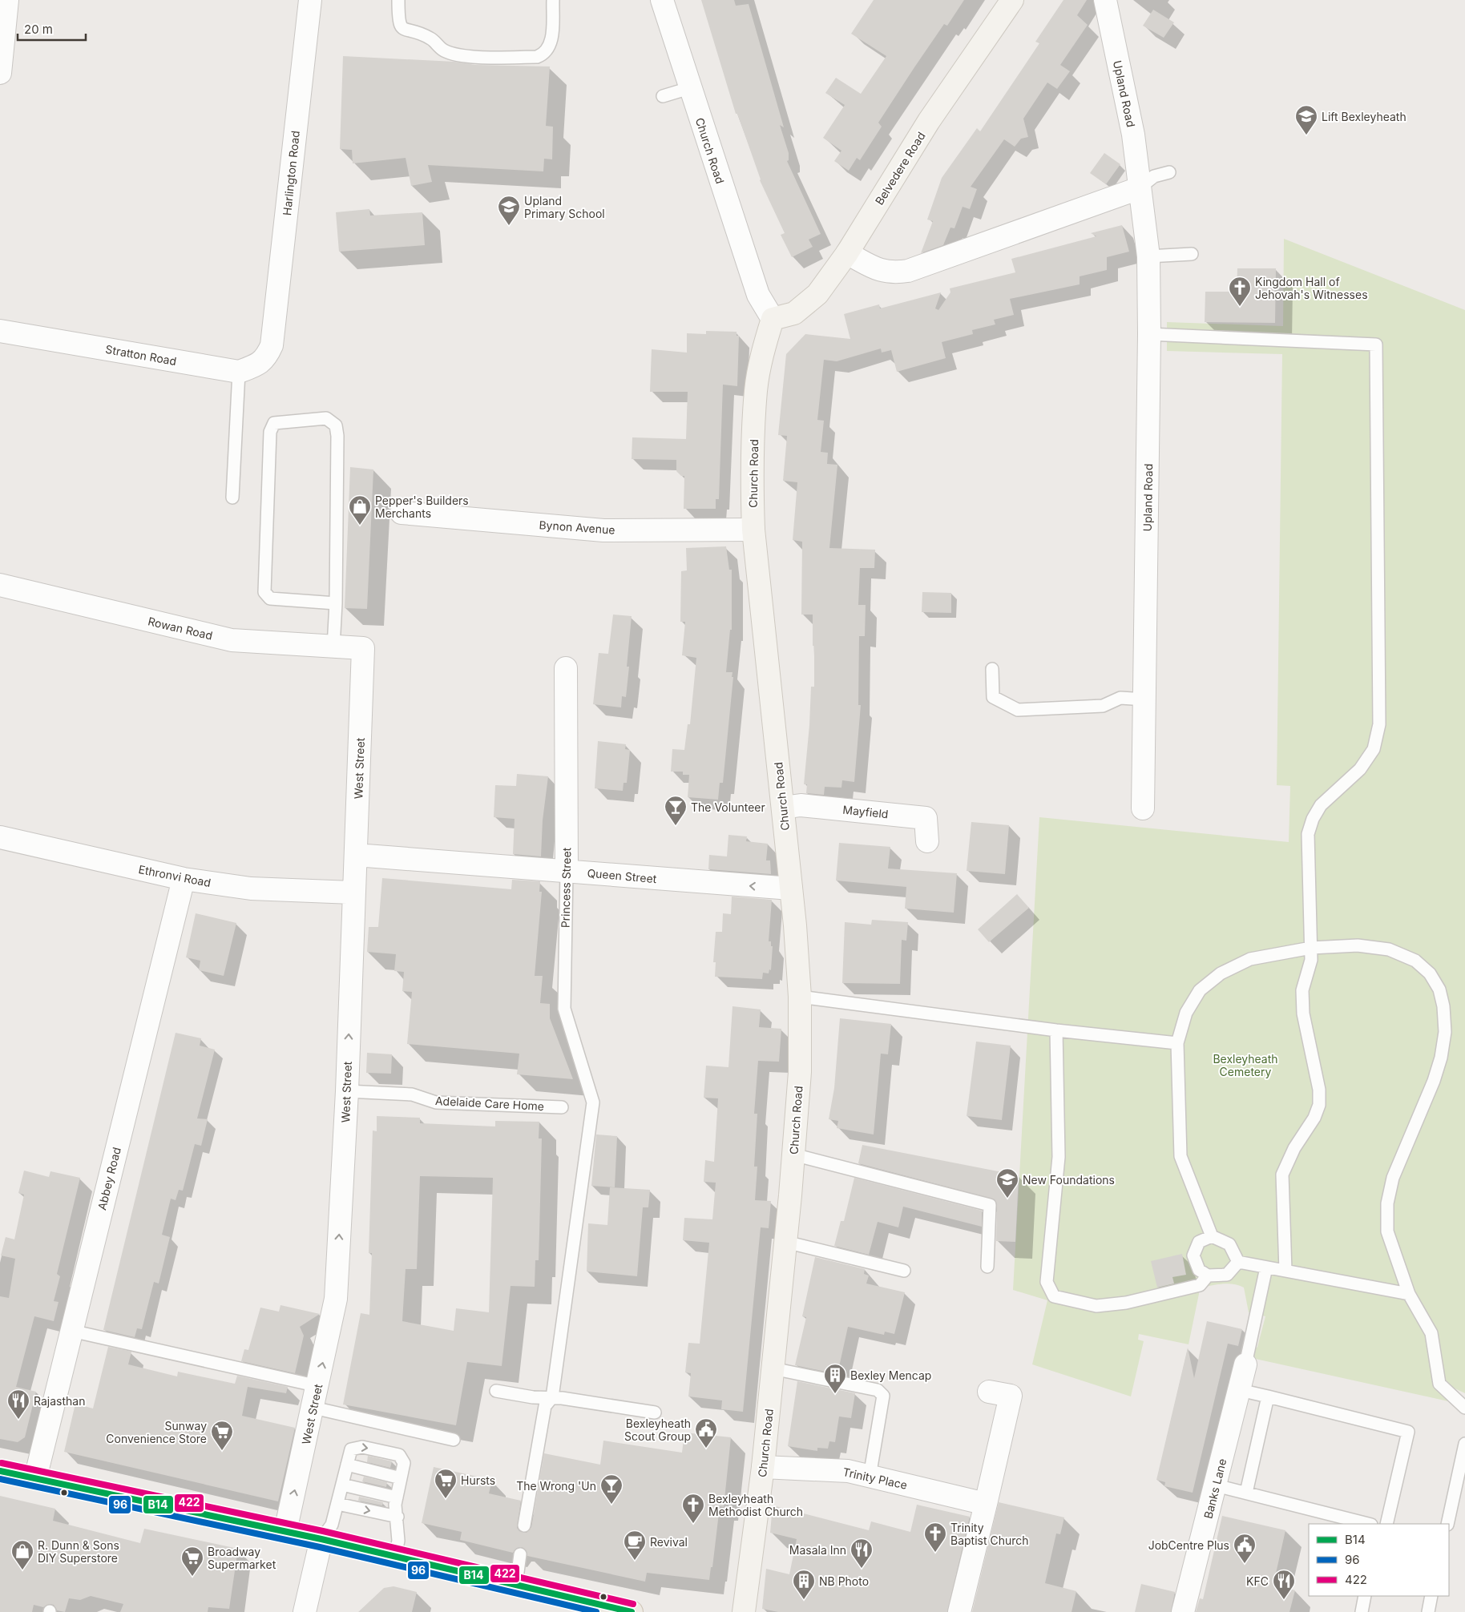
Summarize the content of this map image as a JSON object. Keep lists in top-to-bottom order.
{
  "streets": {
    "street": [
      "Upland Road",
      "Church Road",
      "Belvedere Road",
      "Harlington Road",
      "Stratton Road",
      "Bynon Avenue",
      "Rowan Road",
      "West Street",
      "Mayfield",
      "Ethronvi Road",
      "Queen Street",
      "Princess Street",
      "Abbey Road",
      "Trinity Place",
      "Banks Lane"
    ],
    "lane": ["Adelaide Care Home"]
  },
  "crossings": [
    ["Church Road", "Belvedere Road"],
    ["Church Road", "Bynon Avenue"],
    ["Church Road", "Mayfield"],
    ["Church Road", "Queen Street"],
    ["Church Road", "Trinity Place"],
    ["Harlington Road", "Stratton Road"],
    ["Rowan Road", "West Street"],
    ["West Street", "Ethronvi Road"],
    ["West Street", "Queen Street"],
    ["West Street", "Adelaide Care Home"],
    ["Ethronvi Road", "Abbey Road"],
    ["Queen Street", "Princess Street"]
  ],
  "one_way": ["West Street", "Queen Street"],
  "parks": ["Bexleyheath Cemetery"],
  "places": {
    "school or university": ["Lift Bexleyheath", "Upland Primary School", "New Foundations"],
    "church": ["Kingdom Hall of Jehovah's Witnesses", "Bexleyheath Methodist Church", "Trinity Baptist Church"],
    "shop": ["Pepper's Builders Merchants", "R. Dunn & Sons DIY Superstore"],
    "bar": ["The Volunteer", "The Wrong 'Un"],
    "building": ["Bexley Mencap", "NB Photo"],
    "restaurant": ["Rajasthan", "Masala Inn", "KFC"],
    "public building": ["Bexleyheath Scout Group", "JobCentre Plus"],
    "supermarket": ["Sunway Convenience Store", "Hursts", "Broadway Supermarket"],
    "cafe": ["Revival"]
  },
  "lines": ["transit line 422", "transit line B14", "transit line 96"],
  "legend": ["B14", "96", "422"],
  "scale_bar": "20 m"
}
